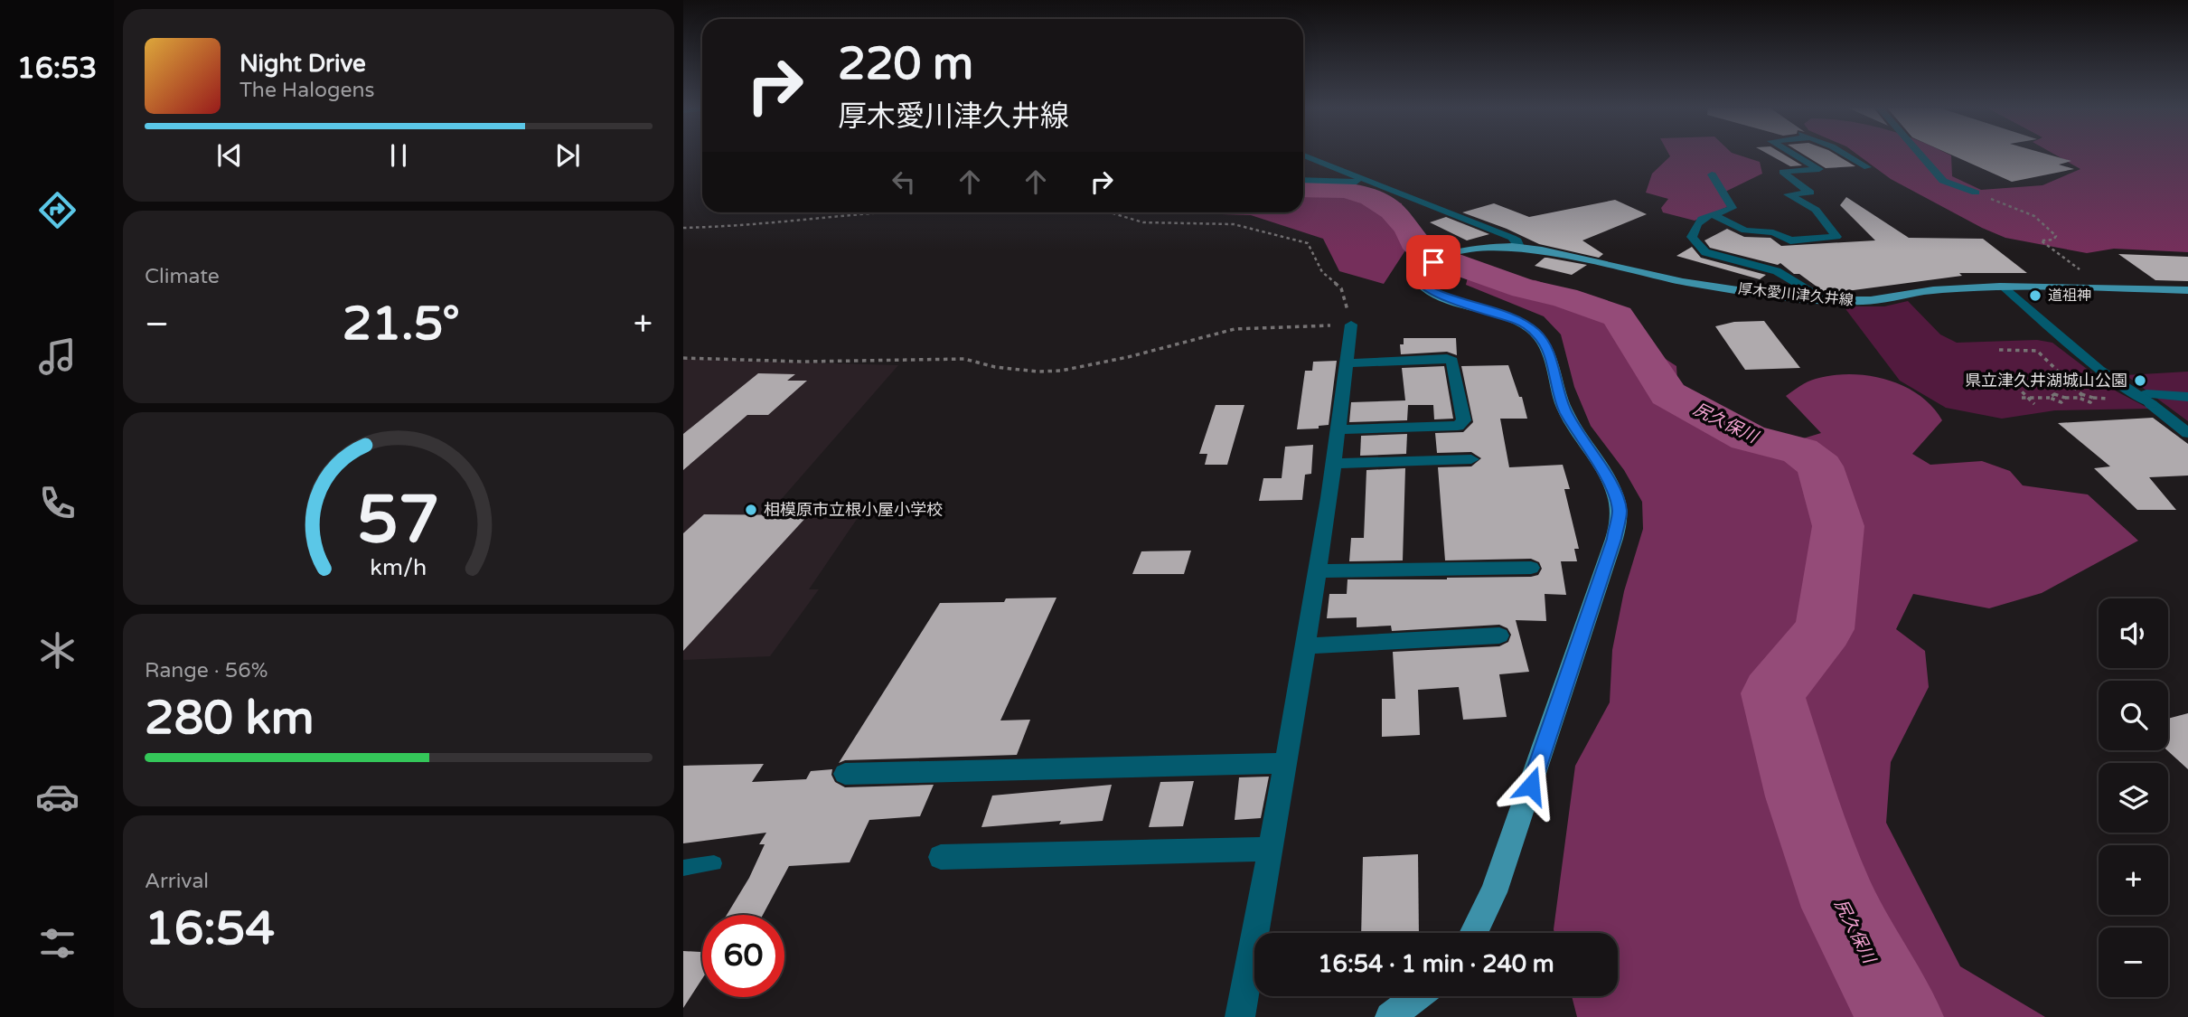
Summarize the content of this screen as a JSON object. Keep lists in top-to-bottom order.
{
  "streets": {
    "main road": ["厚木愛川津久井線"]
  },
  "water": ["尻久保川"],
  "places": ["道祖神", "県立津久井湖城山公園", "相模原市立根小屋小学校"],
  "page": {
    "tabs": "16:53",
    "turn": ["220 m", "厚木愛川津久井線"],
    "song": ["Night Drive", "The Halogens"],
    "tile": [
      "Climate",
      ["Range · 56%", "280 km"],
      ["Arrival", "16:54"]
    ],
    "heat": ["−", "21.5°", "+"],
    "map_buttons": ["+", "−"],
    "limit": "60",
    "trip": "16:54 · 1 min · 240 m",
    "gauge": ["57", "km/h"]
  }
}
